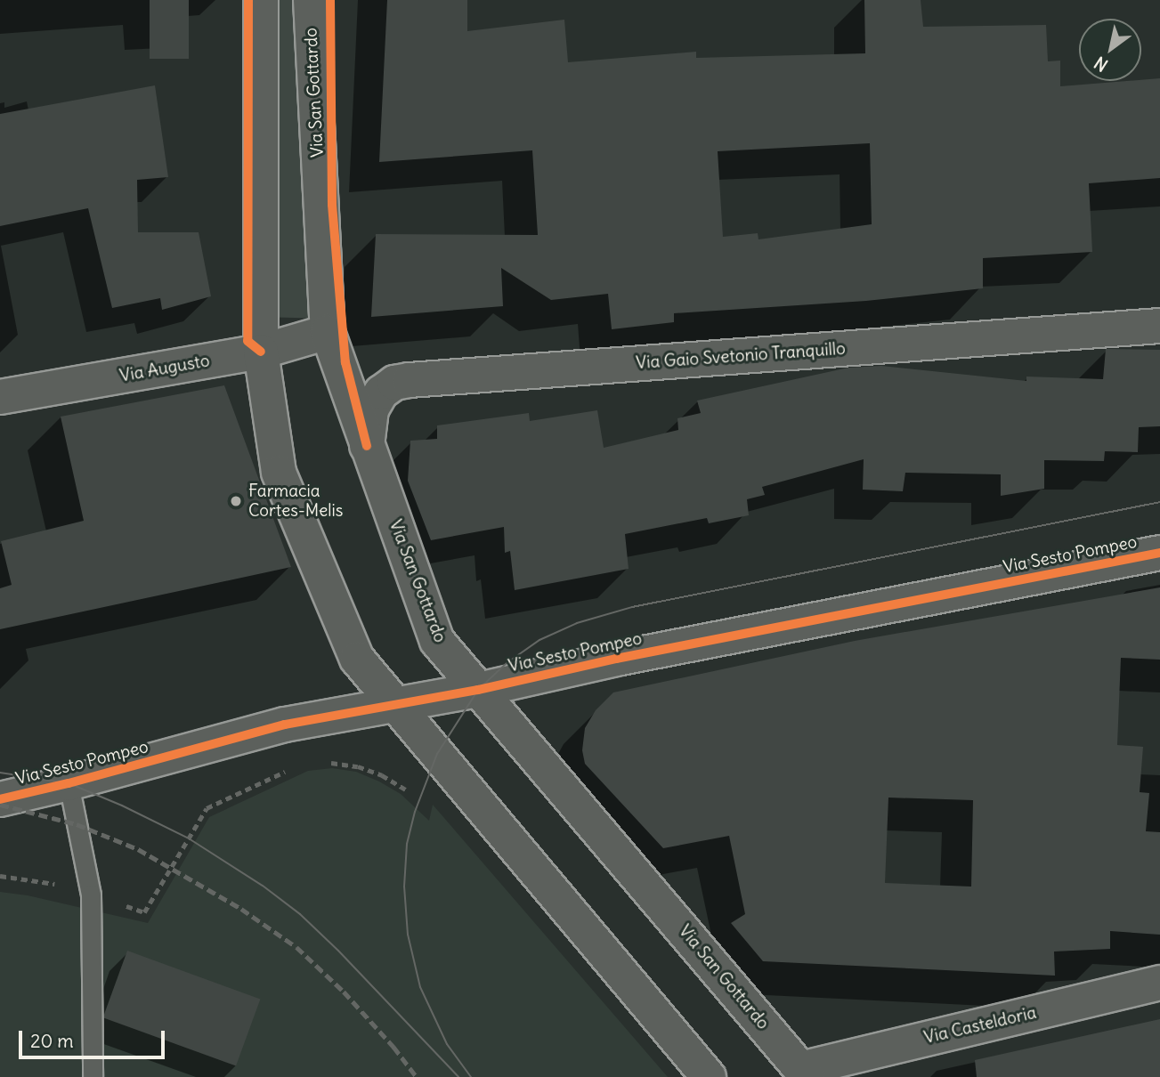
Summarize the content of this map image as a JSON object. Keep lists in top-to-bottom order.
{
  "streets": {
    "street": [
      "Via San Gottardo",
      "Via Gaio Svetonio Tranquillo",
      "Via Augusto",
      "Via Sesto Pompeo",
      "Via Casteldoria"
    ]
  },
  "crossings": [
    ["Via San Gottardo", "Via Gaio Svetonio Tranquillo"],
    ["Via San Gottardo", "Via Augusto"],
    ["Via San Gottardo", "Via Sesto Pompeo"],
    ["Via San Gottardo", "Via Casteldoria"]
  ],
  "places": ["Farmacia Cortes-Melis"],
  "scale_bar": "20 m",
  "north": "bottom left"
}
